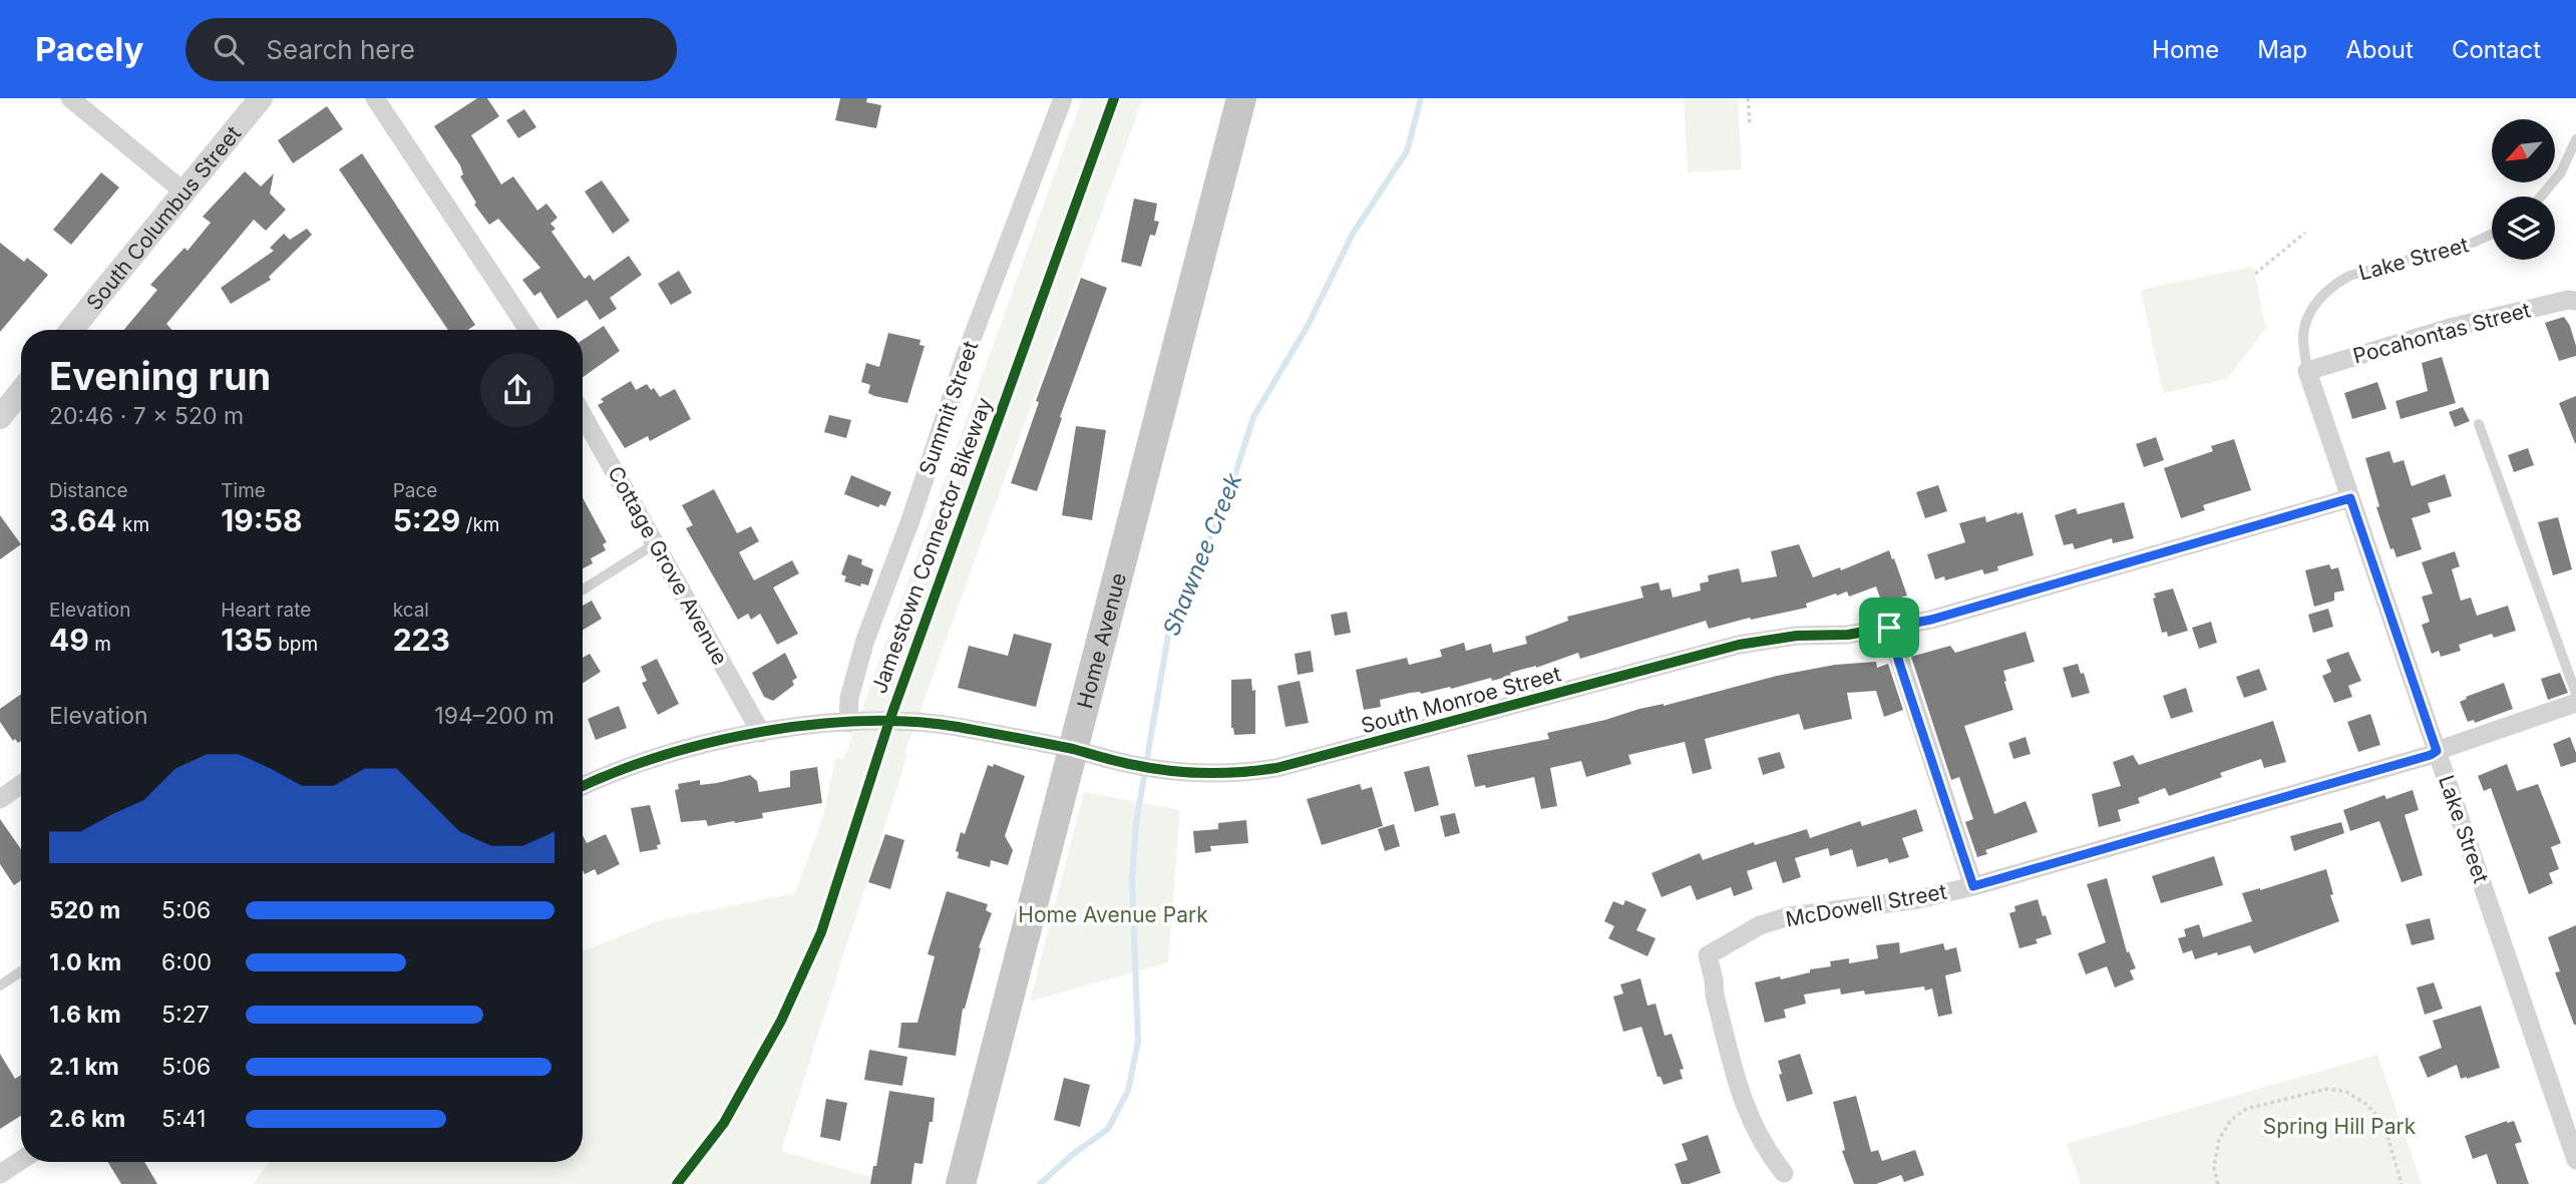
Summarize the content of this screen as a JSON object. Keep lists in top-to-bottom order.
{
  "streets": {
    "main road": ["Home Avenue"],
    "street": [
      "South Columbus Street",
      "Lake Street",
      "Pocahontas Street",
      "Summit Street",
      "Cottage Grove Avenue",
      "South Monroe Street",
      "McDowell Street"
    ],
    "cycle path": ["Jamestown Connector Bikeway"]
  },
  "crossings": [
    ["Lake Street", "Pocahontas Street"],
    ["Lake Street", "South Monroe Street"],
    ["Lake Street", "McDowell Street"],
    ["Summit Street", "South Monroe Street"],
    ["Cottage Grove Avenue", "South Monroe Street"],
    ["Home Avenue", "South Monroe Street"]
  ],
  "water": ["Shawnee Creek"],
  "parks": ["Home Avenue Park", "Spring Hill Park"],
  "north": "bottom left",
  "page": {
    "header": "Pacely",
    "search": "Search here",
    "nav": [
      "Home",
      "Map",
      "About",
      "Contact"
    ],
    "heading": ["Evening run", "20:46 · 7 × 520 m"],
    "stats": [
      ["Distance", "3.64 km"],
      ["Time", "19:58"],
      ["Pace", "5:29 /km"],
      ["Elevation", "49 m"],
      ["Heart rate", "135 bpm"],
      ["kcal", "223"]
    ],
    "chart": ["Elevation", "194–200 m"],
    "list": [
      {
        "name": "520 m",
        "note": "5:06"
      },
      {
        "name": "1.0 km",
        "note": "6:00"
      },
      {
        "name": "1.6 km",
        "note": "5:27"
      },
      {
        "name": "2.1 km",
        "note": "5:06"
      },
      {
        "name": "2.6 km",
        "note": "5:41"
      }
    ]
  }
}
